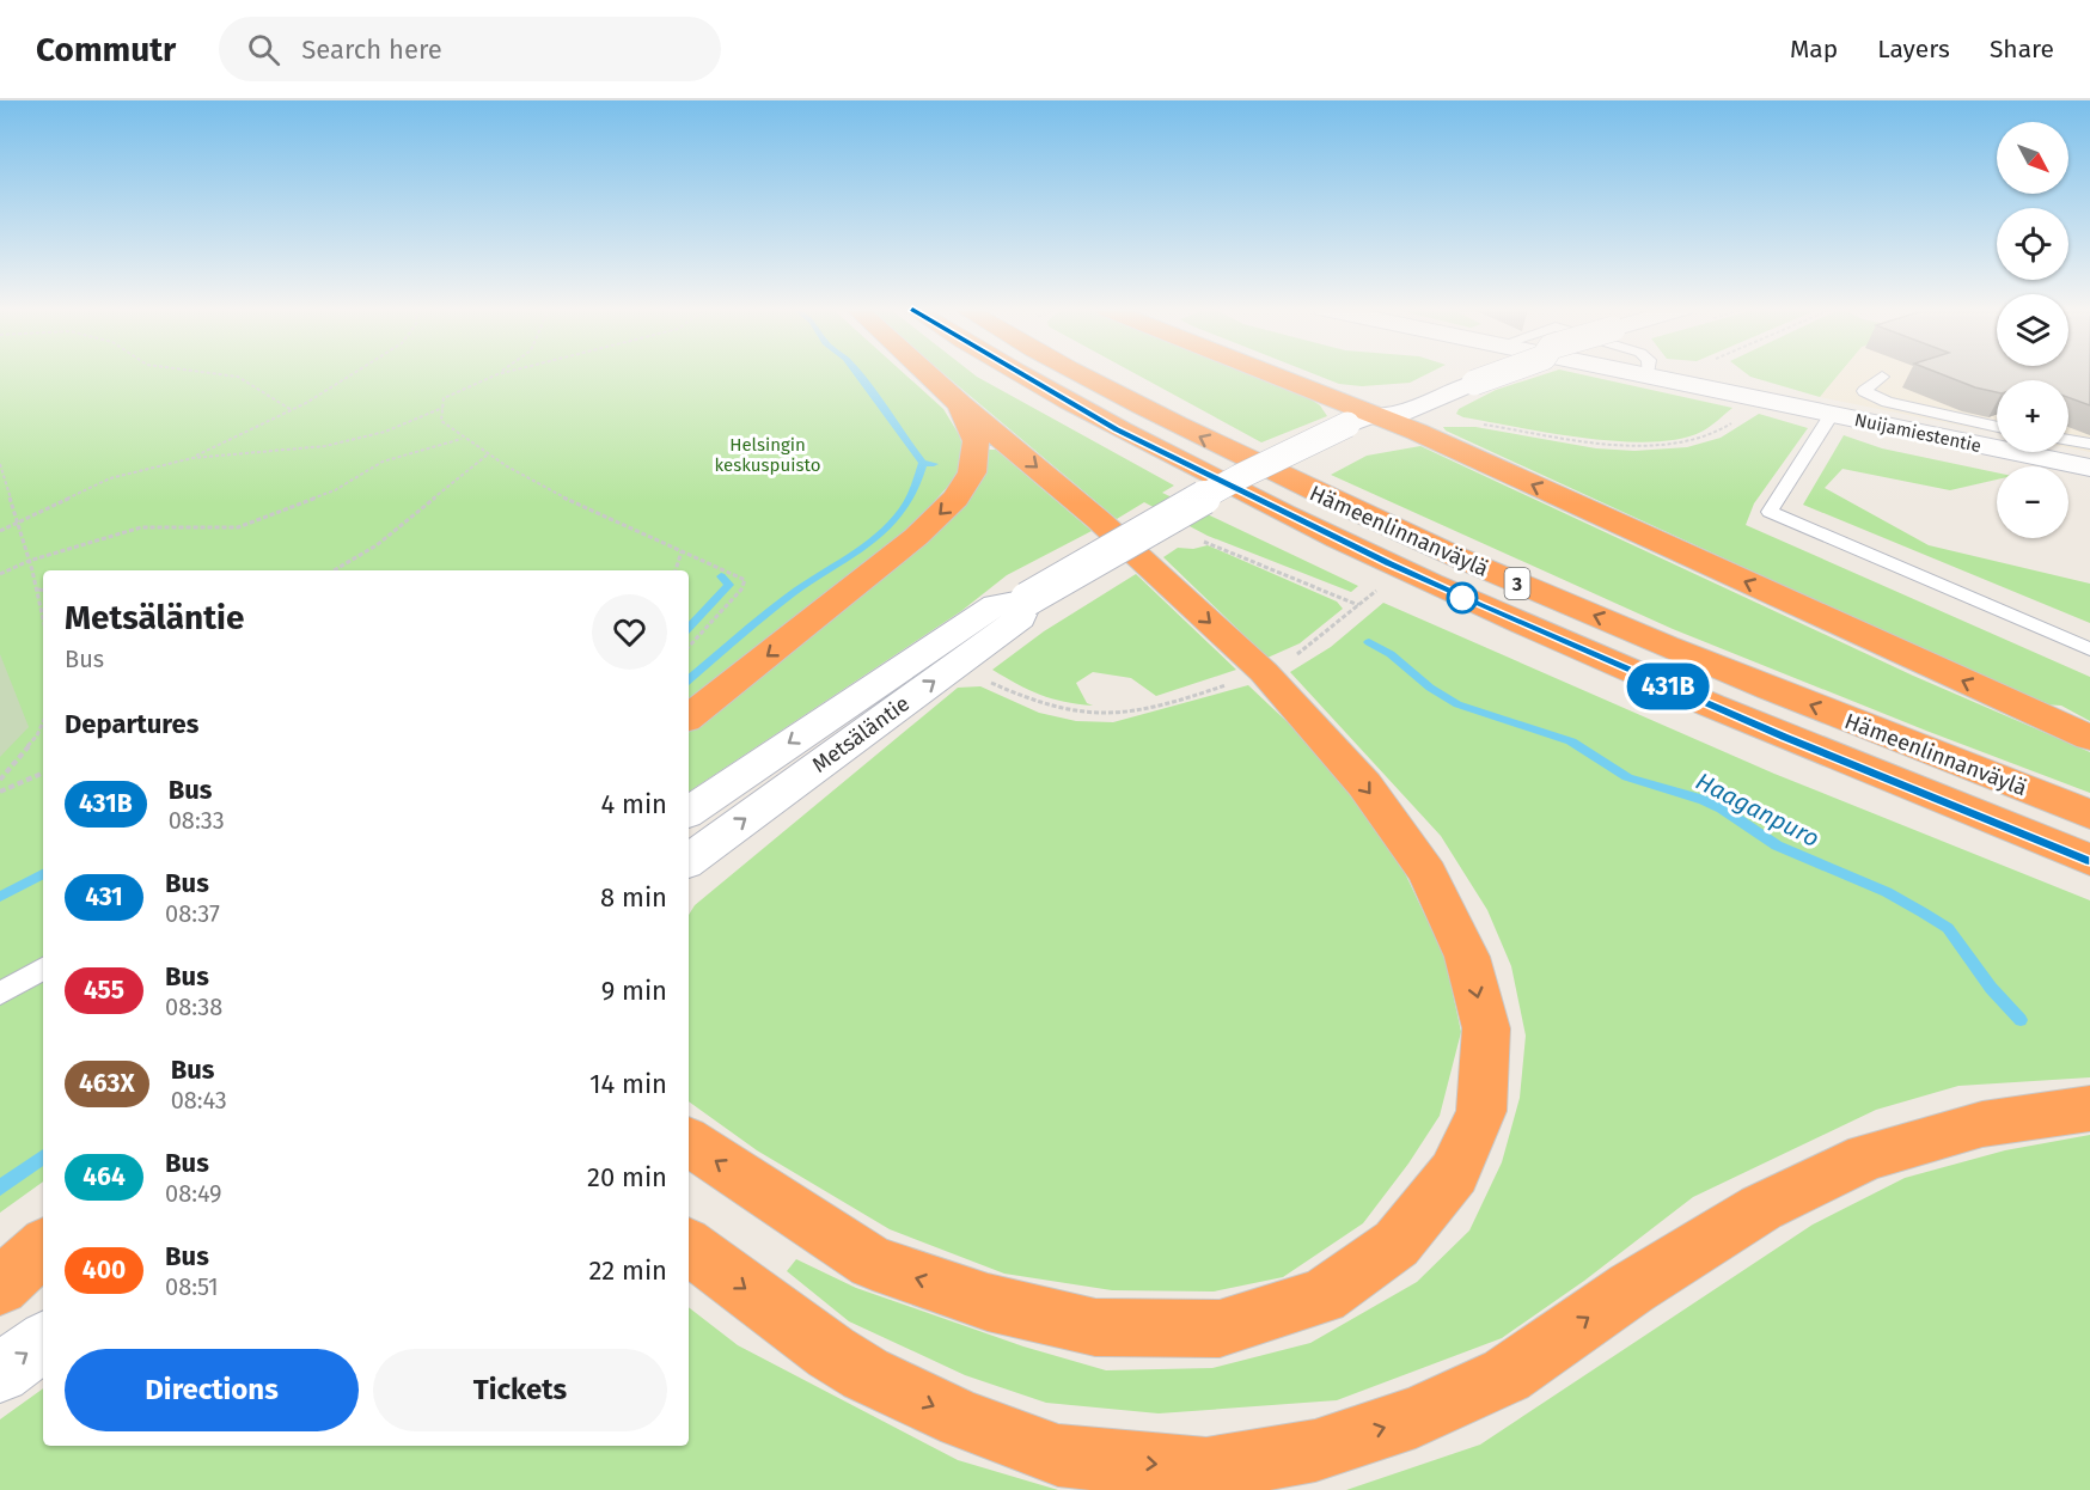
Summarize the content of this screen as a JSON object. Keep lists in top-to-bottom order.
{
  "streets": {
    "highway": ["Hämeenlinnanväylä", "3"],
    "main road": ["Nuijamiestentie", "Metsäläntie"]
  },
  "water": ["Haaganpuro"],
  "parks": ["Helsingin keskuspuisto"],
  "lines": ["bus line 431B"],
  "north": "bottom right",
  "page": {
    "header": "Commutr",
    "search": "Search here",
    "nav": ["Map", "Layers", "Share"],
    "on_map": "431B",
    "map_buttons": ["+", "−"],
    "heading": [
      ["Metsäläntie", "Bus"],
      "Departures"
    ],
    "list": [
      {
        "mark": "431B",
        "name": "Bus",
        "note": "08:33",
        "value": "4 min"
      },
      {
        "mark": "431",
        "name": "Bus",
        "note": "08:37",
        "value": "8 min"
      },
      {
        "mark": "455",
        "name": "Bus",
        "note": "08:38",
        "value": "9 min"
      },
      {
        "mark": "463X",
        "name": "Bus",
        "note": "08:43",
        "value": "14 min"
      },
      {
        "mark": "464",
        "name": "Bus",
        "note": "08:49",
        "value": "20 min"
      },
      {
        "mark": "400",
        "name": "Bus",
        "note": "08:51",
        "value": "22 min"
      }
    ],
    "buttons": ["Directions", "Tickets"]
  }
}
